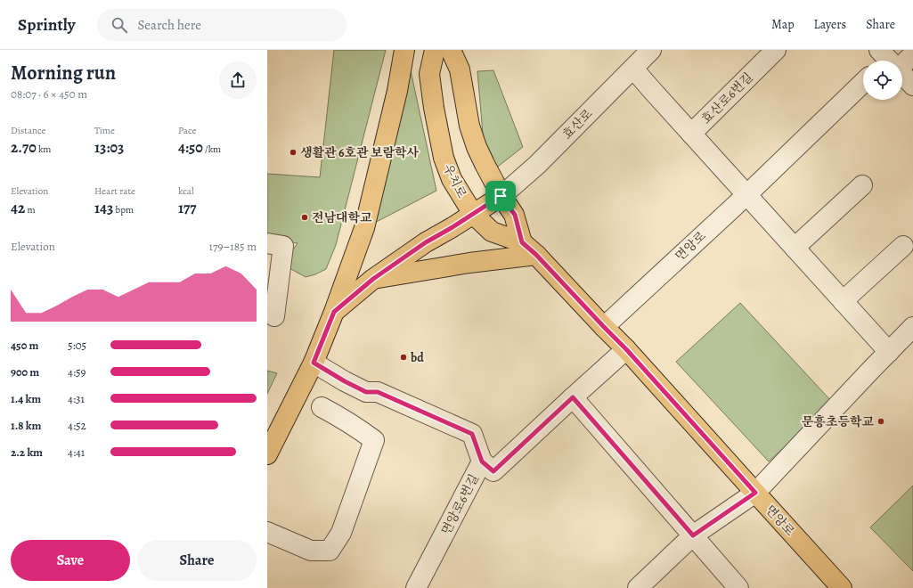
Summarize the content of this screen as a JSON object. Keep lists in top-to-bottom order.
{
  "streets": {
    "main road": ["우치로", "면앙로"],
    "street": ["효산로6번길", "효산로", "면앙로6번길"]
  },
  "crossings": [
    ["효산로6번길", "효산로"],
    ["효산로6번길", "면앙로"],
    ["우치로", "면앙로"],
    ["면앙로", "면앙로6번길"]
  ],
  "places": [
    "생활관 6호관 보람학사",
    "전남대학교",
    "bd",
    "문흥초등학교"
  ],
  "page": {
    "header": "Sprintly",
    "search": "Search here",
    "nav": ["Map", "Layers", "Share"],
    "heading": ["Morning run", "08:07 · 6 × 450 m"],
    "stats": [
      ["Distance", "2.70 km"],
      ["Time", "13:03"],
      ["Pace", "4:50 /km"],
      ["Elevation", "42 m"],
      ["Heart rate", "143 bpm"],
      ["kcal", "177"]
    ],
    "chart": ["Elevation", "179–185 m"],
    "list": [
      {
        "name": "450 m",
        "note": "5:05"
      },
      {
        "name": "900 m",
        "note": "4:59"
      },
      {
        "name": "1.4 km",
        "note": "4:31"
      },
      {
        "name": "1.8 km",
        "note": "4:52"
      },
      {
        "name": "2.2 km",
        "note": "4:41"
      }
    ],
    "buttons": ["Save", "Share"]
  }
}
